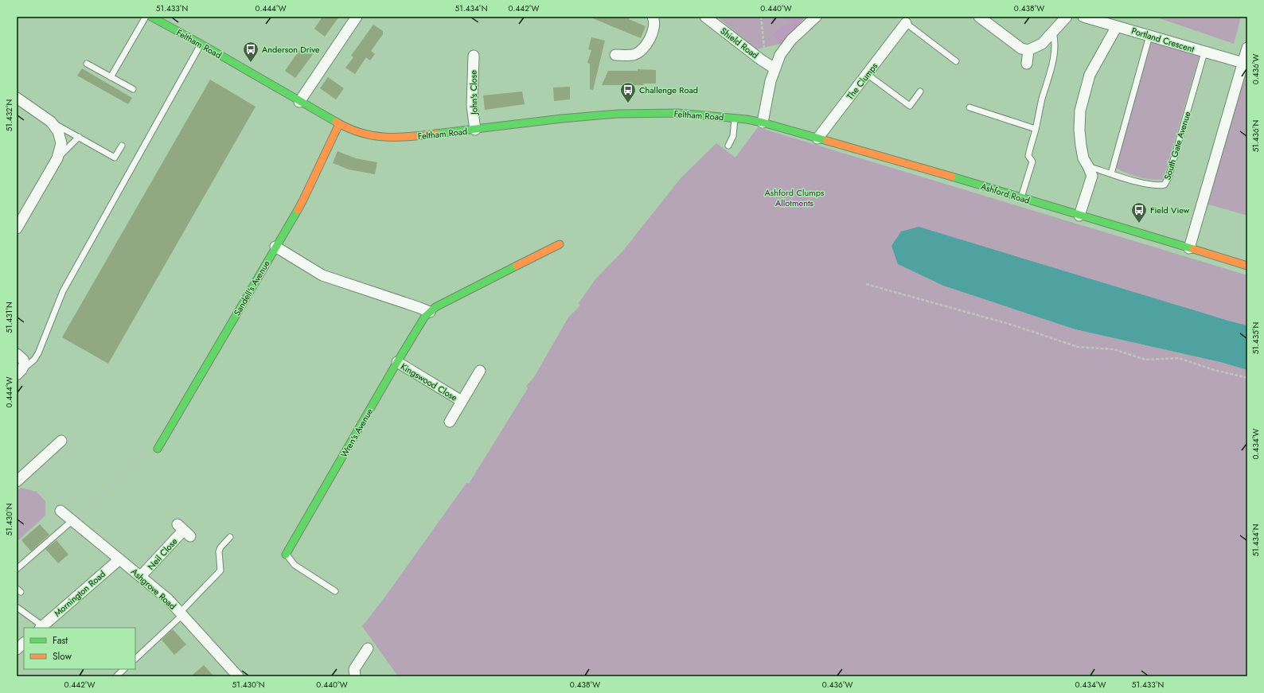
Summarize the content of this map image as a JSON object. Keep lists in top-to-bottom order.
{
  "streets": {
    "main road": [
      "Feltham Road",
      "Ashford Road",
      "Sandell's Avenue",
      "Wren's Avenue"
    ],
    "street": [
      "Portland Crescent",
      "Shield Road",
      "The Clumps",
      "John's Close",
      "Kingswood Close",
      "Neil Close",
      "Ashgrove Road",
      "Mornington Road"
    ],
    "lane": ["South Gate Avenue"]
  },
  "crossings": [
    ["Portland Crescent", "South Gate Avenue"],
    ["Feltham Road", "John's Close"],
    ["Feltham Road", "Ashford Road"],
    ["Feltham Road", "Sandell's Avenue"],
    ["The Clumps", "Ashford Road"],
    ["Kingswood Close", "Wren's Avenue"],
    ["Neil Close", "Ashgrove Road"],
    ["Ashgrove Road", "Mornington Road"]
  ],
  "parks": ["Ashford Clumps Allotments"],
  "places": {
    "bus stop": ["Anderson Drive", "Challenge Road", "Field View"]
  },
  "legend": ["Fast", "Slow"],
  "coordinates": [
    "51.433°N",
    "0.444°W",
    "51.434°N",
    "0.442°W",
    "0.440°W",
    "0.438°W",
    "0.436°W",
    "51.432°N",
    "51.436°N",
    "51.431°N",
    "51.435°N",
    "0.434°W",
    "51.430°N"
  ]
}
